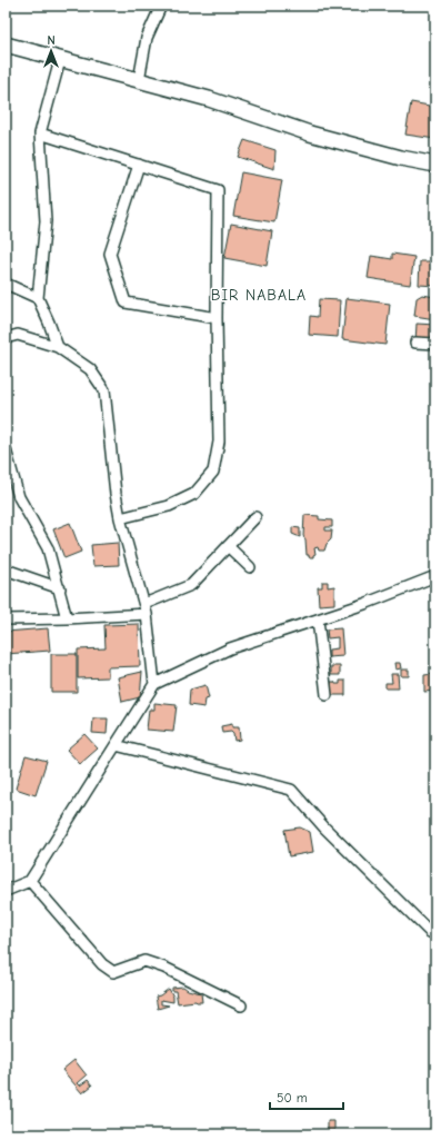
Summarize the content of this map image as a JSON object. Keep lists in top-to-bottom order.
{
  "districts": ["BIR NABALA"],
  "scale_bar": "50 m",
  "north": "top"
}
